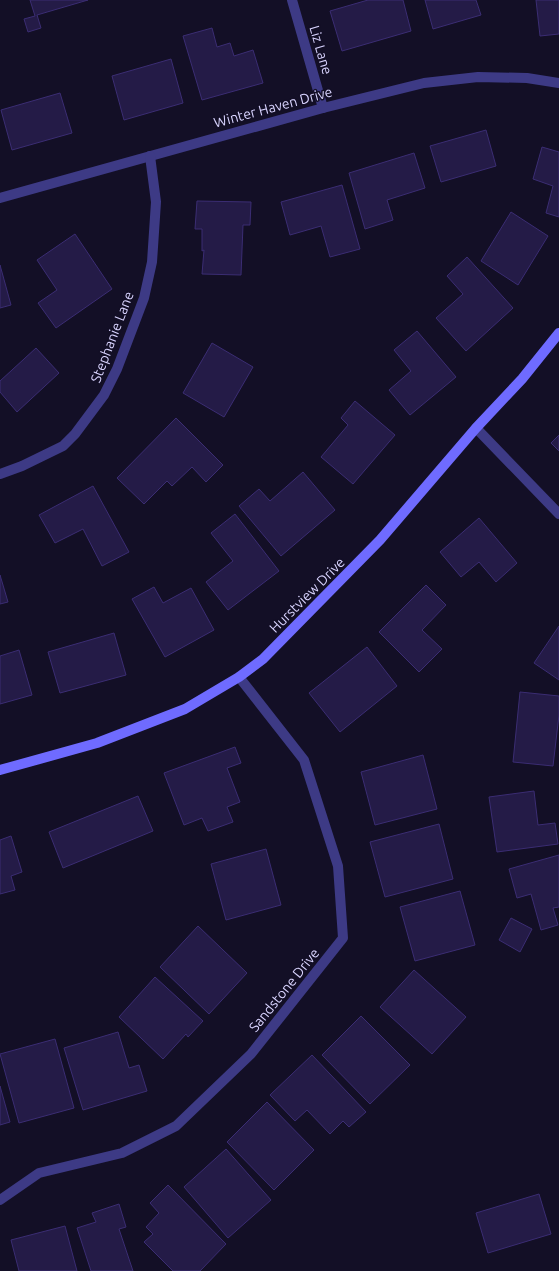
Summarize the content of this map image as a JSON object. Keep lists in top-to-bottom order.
{
  "streets": {
    "street": [
      "Liz Lane",
      "Winter Haven Drive",
      "Stephanie Lane",
      "Hurstview Drive",
      "Sandstone Drive"
    ]
  },
  "crossings": [
    ["Liz Lane", "Winter Haven Drive"],
    ["Winter Haven Drive", "Stephanie Lane"],
    ["Hurstview Drive", "Sandstone Drive"]
  ]
}
